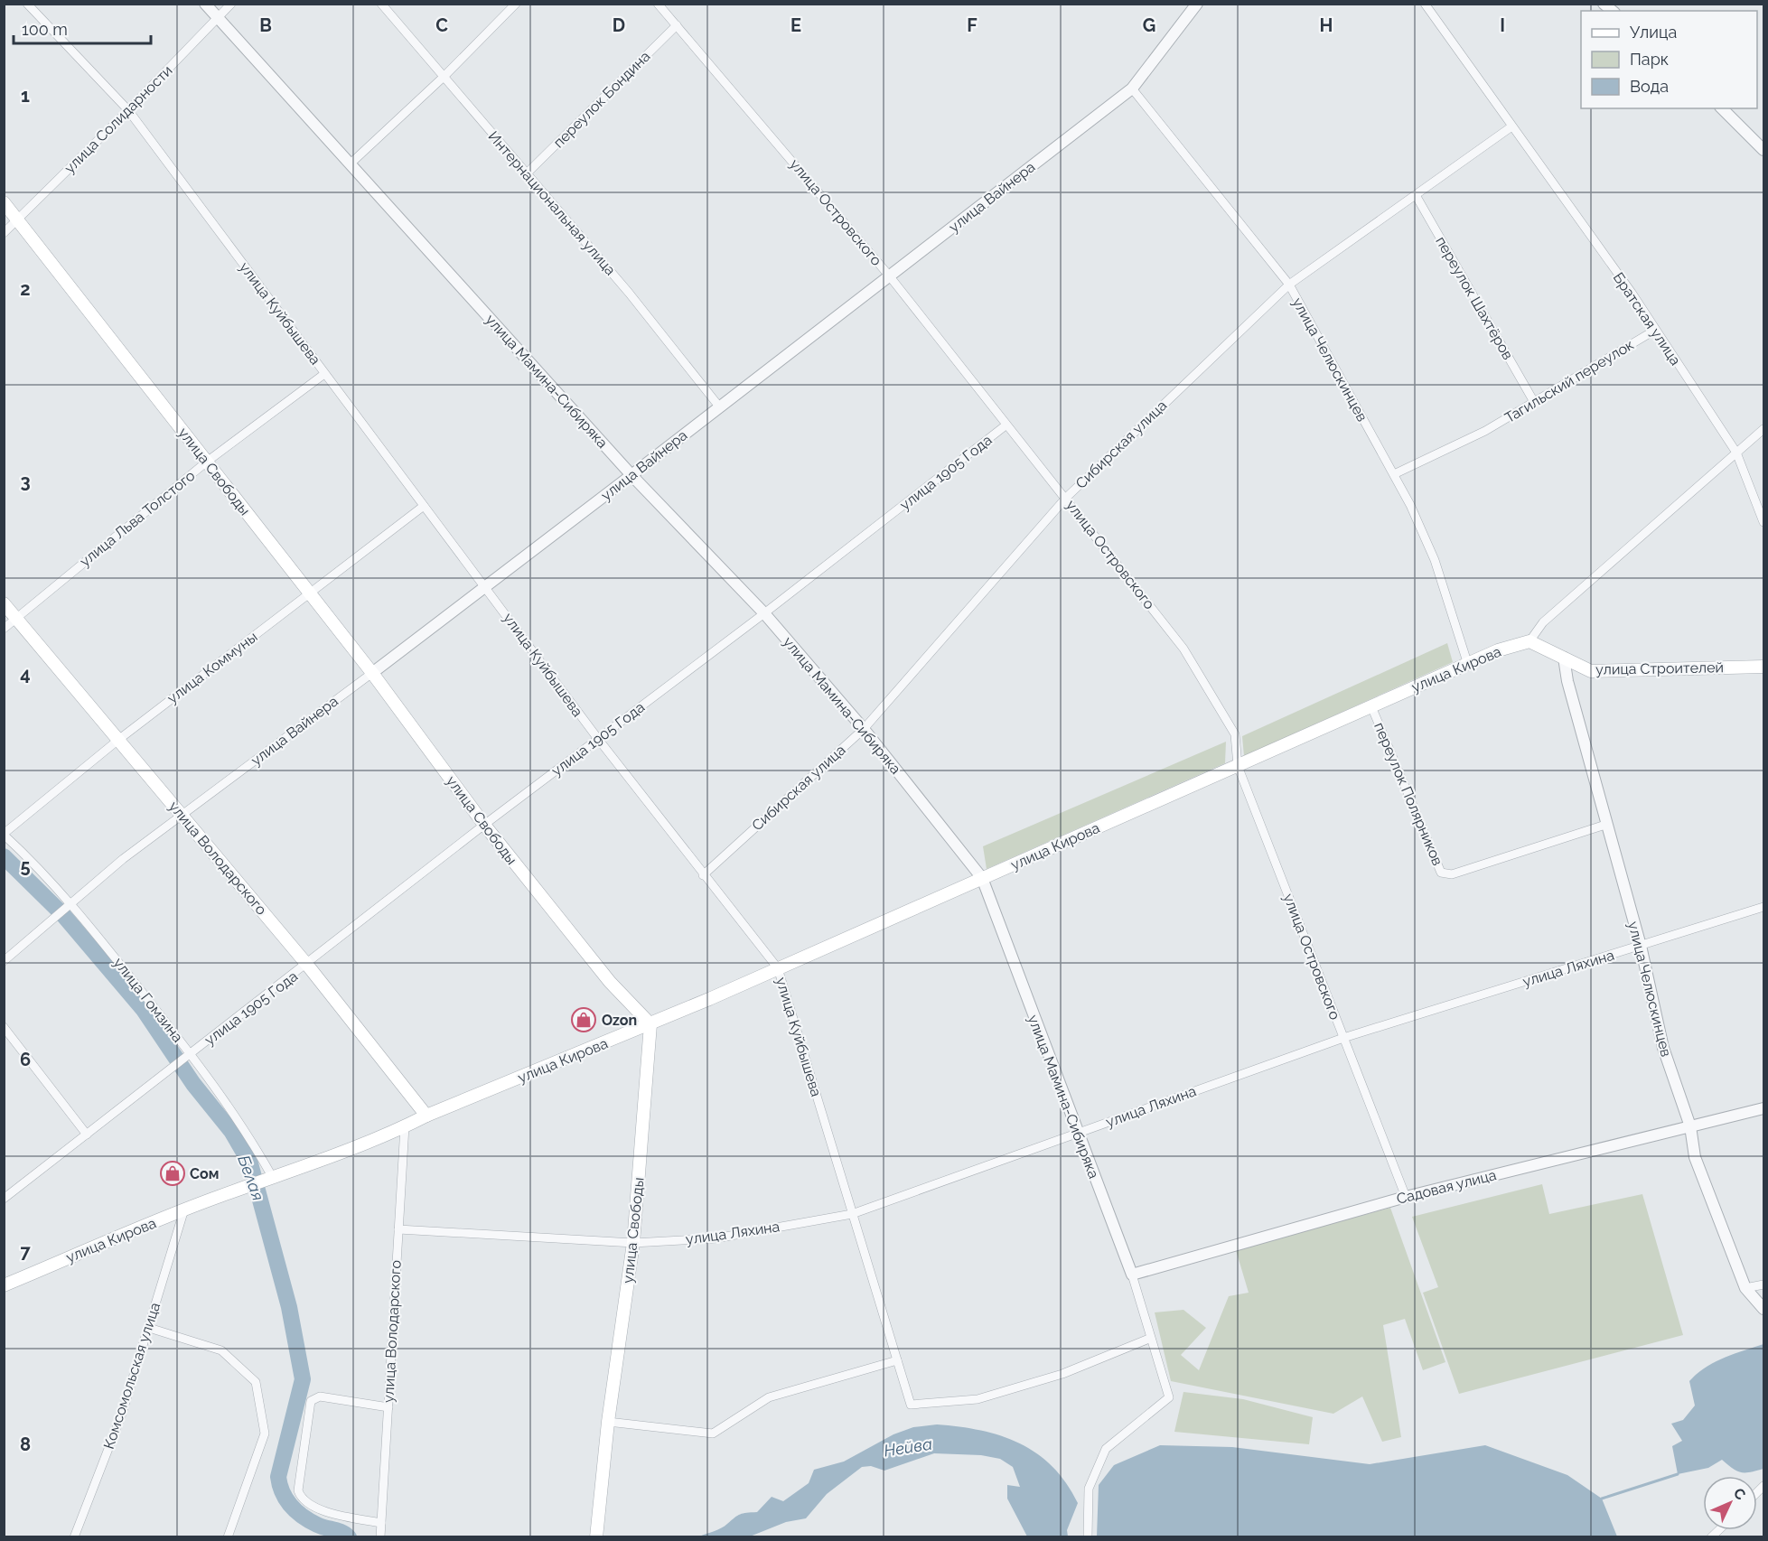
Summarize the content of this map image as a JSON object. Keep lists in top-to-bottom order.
{
  "streets": {
    "main road": [
      "улица Свободы",
      "улица Строителей",
      "улица Кирова",
      "улица Володарского"
    ],
    "street": [
      "переулок Бондина",
      "улица Солидарности",
      "улица Вайнера",
      "Интернациональная улица",
      "улица Островского",
      "переулок Шахтёров",
      "улица Куйбышева",
      "Братская улица",
      "улица Челюскинцев",
      "улица Мамина-Сибиряка",
      "Тагильский переулок",
      "Сибирская улица",
      "улица 1905 Года",
      "улица Льва Толстого",
      "улица Коммуны",
      "переулок Полярников",
      "улица Ляхина",
      "улица Гомзина",
      "Садовая улица",
      "Комсомольская улица"
    ]
  },
  "crossings": [
    ["переулок Бондина", "Интернациональная улица"],
    ["переулок Бондина", "улица Островского"],
    ["улица Солидарности", "улица Куйбышева"],
    ["улица Солидарности", "улица Мамина-Сибиряка"],
    ["улица Солидарности", "улица Свободы"],
    ["улица Вайнера", "Интернациональная улица"],
    ["улица Вайнера", "улица Островского"],
    ["улица Вайнера", "улица Куйбышева"],
    ["улица Вайнера", "улица Челюскинцев"],
    ["улица Вайнера", "улица Мамина-Сибиряка"],
    ["улица Вайнера", "улица Свободы"],
    ["улица Вайнера", "улица Володарского"],
    ["улица Вайнера", "улица Гомзина"],
    ["улица Островского", "Сибирская улица"],
    ["улица Островского", "улица 1905 Года"],
    ["улица Островского", "улица Кирова"],
    ["улица Островского", "улица Ляхина"],
    ["улица Островского", "Садовая улица"],
    ["переулок Шахтёров", "Тагильский переулок"],
    ["переулок Шахтёров", "Сибирская улица"],
    ["улица Куйбышева", "улица Мамина-Сибиряка"],
    ["улица Куйбышева", "Сибирская улица"],
    ["улица Куйбышева", "улица 1905 Года"],
    ["улица Куйбышева", "улица Льва Толстого"],
    ["улица Куйбышева", "улица Коммуны"],
    ["улица Куйбышева", "улица Кирова"],
    ["улица Куйбышева", "улица Ляхина"],
    ["Братская улица", "Тагильский переулок"],
    ["Братская улица", "Сибирская улица"],
    ["улица Челюскинцев", "Тагильский переулок"],
    ["улица Челюскинцев", "Сибирская улица"],
    ["улица Челюскинцев", "улица Строителей"],
    ["улица Челюскинцев", "улица Кирова"],
    ["улица Челюскинцев", "переулок Полярников"],
    ["улица Челюскинцев", "улица Ляхина"],
    ["улица Челюскинцев", "Садовая улица"],
    ["улица Мамина-Сибиряка", "Сибирская улица"],
    ["улица Мамина-Сибиряка", "улица 1905 Года"],
    ["улица Мамина-Сибиряка", "улица Кирова"],
    ["улица Мамина-Сибиряка", "улица Ляхина"],
    ["улица Мамина-Сибиряка", "Садовая улица"],
    ["улица Свободы", "улица 1905 Года"],
    ["улица Свободы", "улица Льва Толстого"],
    ["улица Свободы", "улица Коммуны"],
    ["улица Свободы", "улица Кирова"],
    ["улица Свободы", "улица Ляхина"],
    ["улица 1905 Года", "улица Володарского"],
    ["улица 1905 Года", "улица Гомзина"],
    ["улица Льва Толстого", "улица Володарского"],
    ["улица Коммуны", "улица Володарского"],
    ["улица Коммуны", "улица Гомзина"],
    ["улица Строителей", "улица Кирова"],
    ["улица Кирова", "переулок Полярников"],
    ["улица Кирова", "улица Володарского"],
    ["улица Кирова", "улица Гомзина"],
    ["улица Кирова", "Комсомольская улица"],
    ["улица Володарского", "улица Ляхина"]
  ],
  "water": ["Белая", "Нейва"],
  "places": {
    "shop": ["Ozon", "Сом"]
  },
  "legend": ["Улица", "Парк", "Вода"],
  "scale_bar": "100 m",
  "north": "top right",
  "grid": {
    "columns": [
      "B",
      "C",
      "D",
      "E",
      "F",
      "G",
      "H",
      "I"
    ],
    "rows": [
      "1",
      "2",
      "3",
      "4",
      "5",
      "6",
      "7",
      "8"
    ]
  }
}
